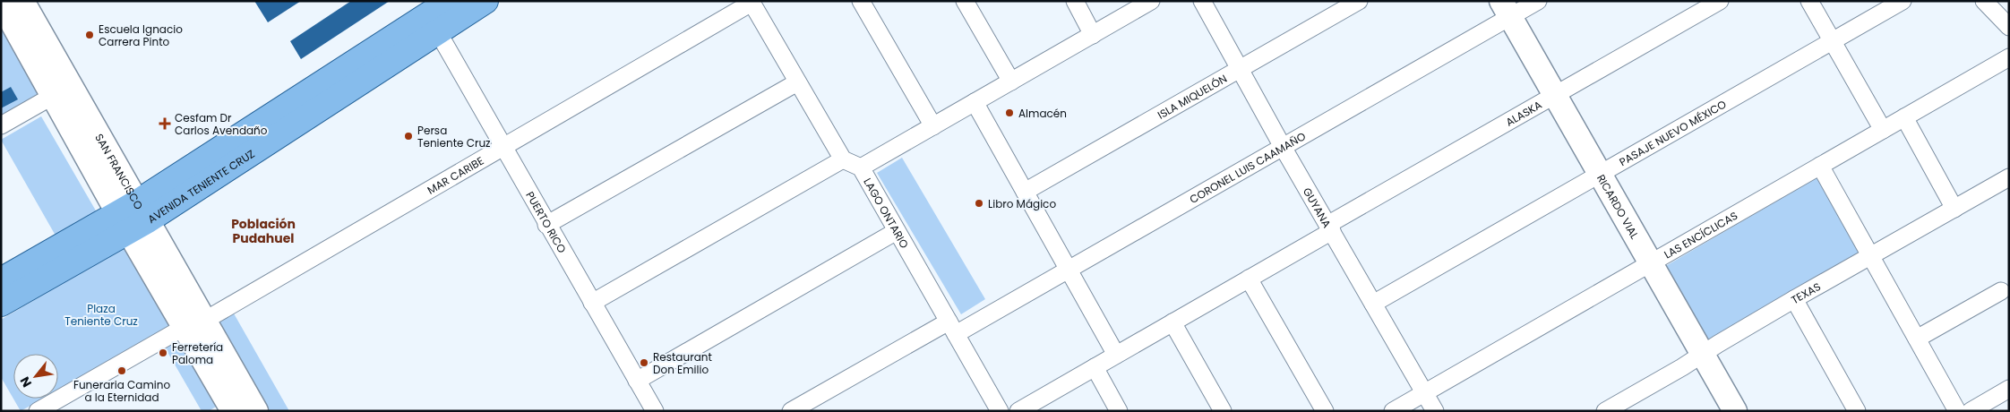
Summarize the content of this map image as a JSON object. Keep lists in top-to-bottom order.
{
  "streets": {
    "main road": ["SAN FRANCISCO", "AVENIDA TENIENTE CRUZ", "RICARDO VIAL"],
    "street": [
      "ISLA MIQUELÓN",
      "ALASKA",
      "PASAJE NUEVO MÉXICO",
      "CORONEL LUIS CAAMAÑO",
      "MAR CARIBE",
      "GUYANA",
      "LAGO ONTARIO",
      "PUERTO RICO",
      "LAS ENCÍCLICAS",
      "TEXAS"
    ]
  },
  "crossings": [
    ["ISLA MIQUELÓN", "GUYANA"],
    ["ALASKA", "RICARDO VIAL"],
    ["ALASKA", "GUYANA"],
    ["PASAJE NUEVO MÉXICO", "RICARDO VIAL"],
    ["PASAJE NUEVO MÉXICO", "GUYANA"],
    ["CORONEL LUIS CAAMAÑO", "RICARDO VIAL"],
    ["CORONEL LUIS CAAMAÑO", "GUYANA"],
    ["CORONEL LUIS CAAMAÑO", "LAGO ONTARIO"],
    ["SAN FRANCISCO", "MAR CARIBE"],
    ["SAN FRANCISCO", "AVENIDA TENIENTE CRUZ"],
    ["MAR CARIBE", "PUERTO RICO"],
    ["AVENIDA TENIENTE CRUZ", "PUERTO RICO"],
    ["RICARDO VIAL", "LAS ENCÍCLICAS"],
    ["RICARDO VIAL", "TEXAS"],
    ["GUYANA", "LAS ENCÍCLICAS"]
  ],
  "districts": ["Población Pudahuel"],
  "parks": ["Plaza Teniente Cruz"],
  "places": {
    "other": [
      "Escuela Ignacio Carrera Pinto",
      "Almacén",
      "Persa Teniente Cruz",
      "Libro Mágico",
      "Ferretería Paloma",
      "Restaurant Don Emilio",
      "Funeraria Camino a la Eternidad"
    ],
    "health": ["Cesfam Dr Carlos Avendaño"]
  },
  "north": "bottom left"
}
